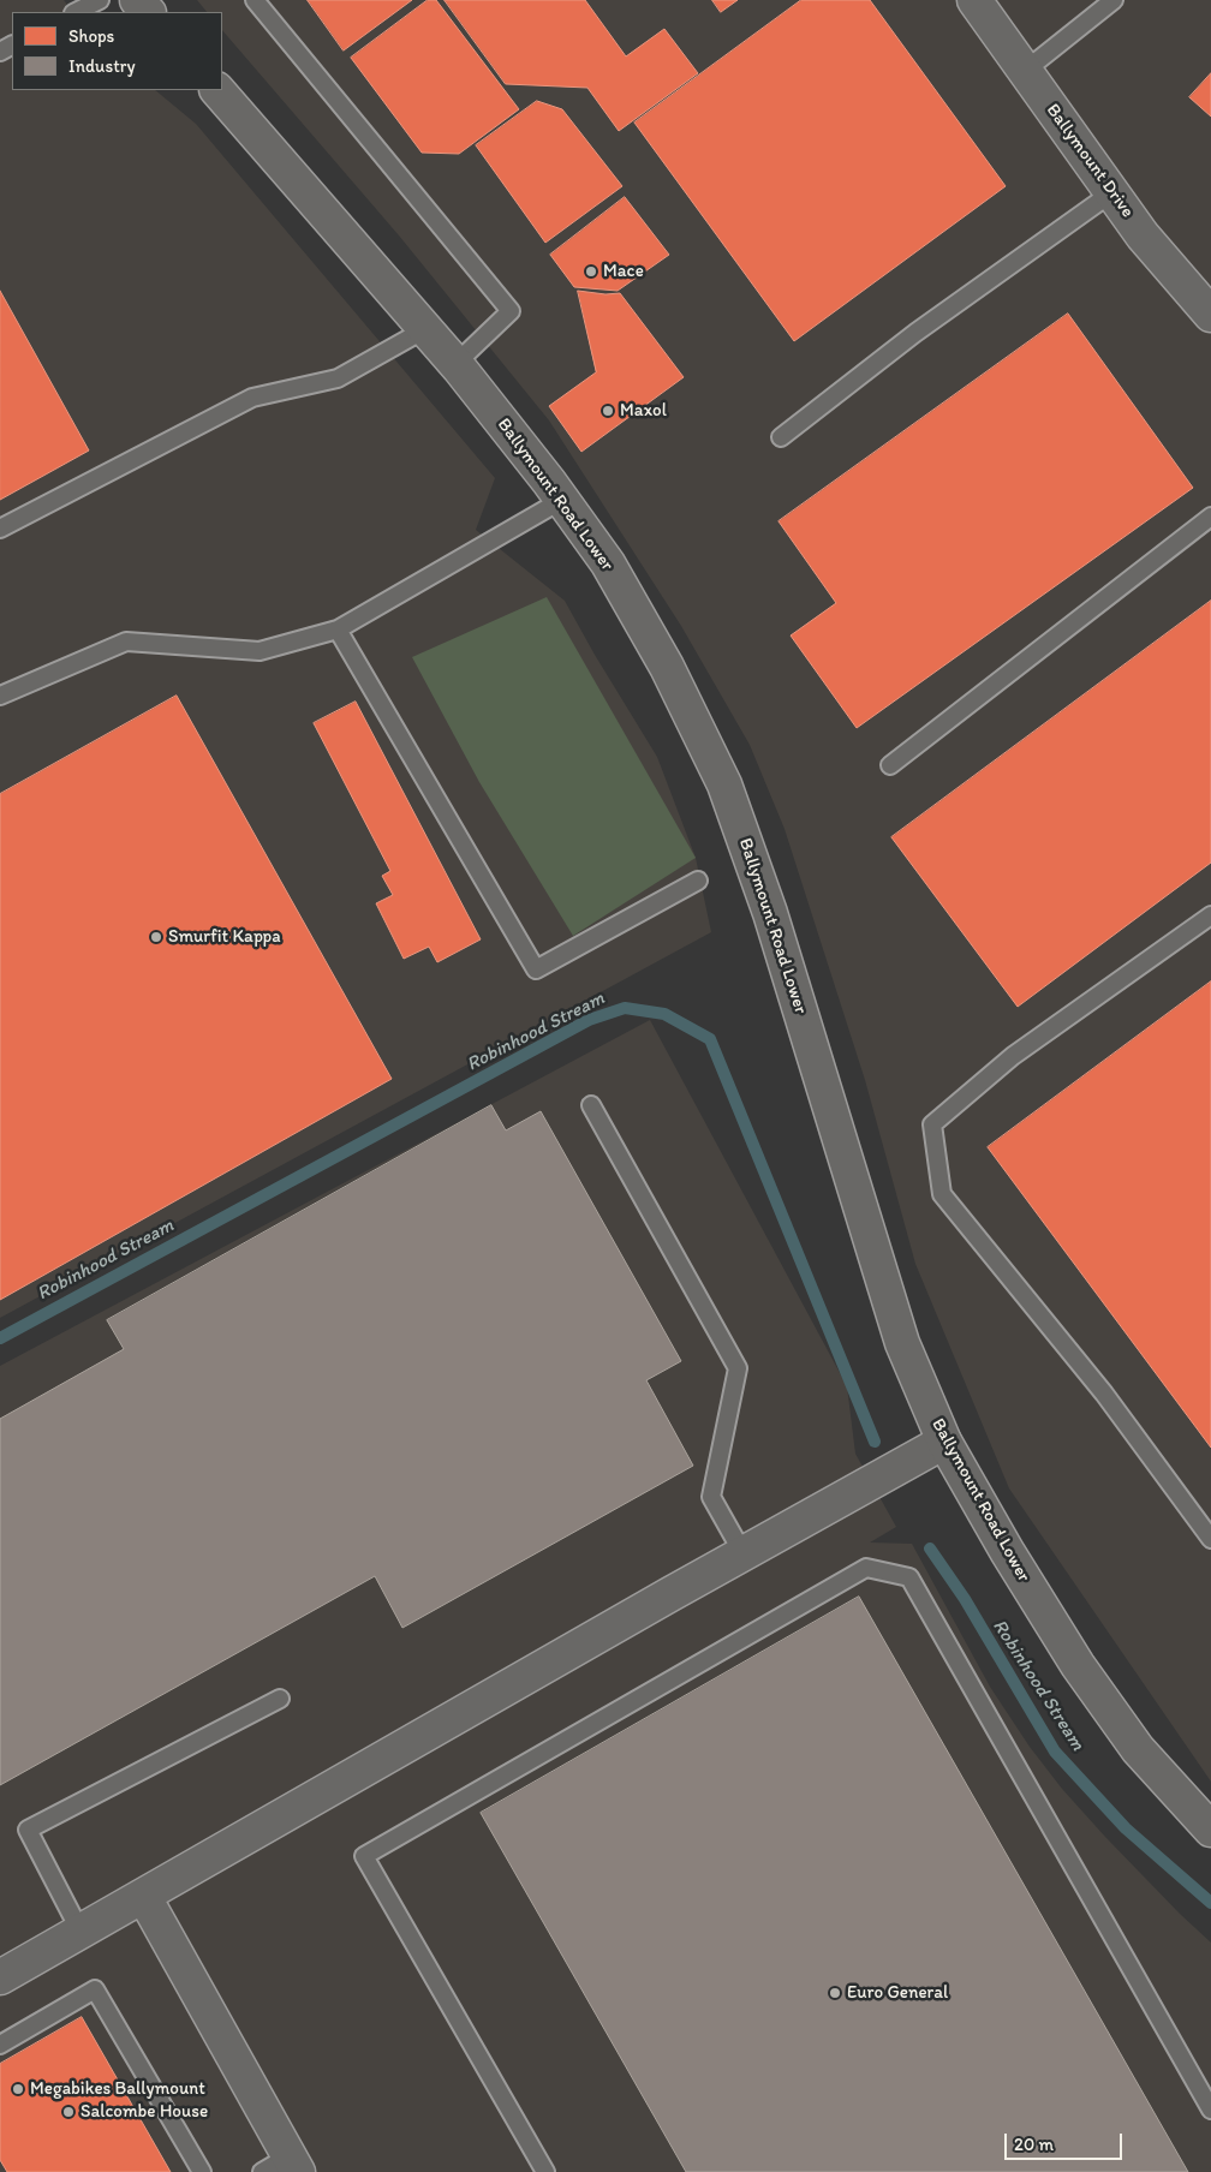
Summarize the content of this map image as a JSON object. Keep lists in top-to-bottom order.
{
  "streets": {
    "street": ["Ballymount Drive", "Ballymount Road Lower"]
  },
  "water": ["Robinhood Stream"],
  "places": [
    "Mace",
    "Maxol",
    "Smurfit Kappa",
    "Euro General",
    "Megabikes Ballymount",
    "Salcombe House"
  ],
  "legend": ["Shops", "Industry"],
  "scale_bar": "20 m"
}
